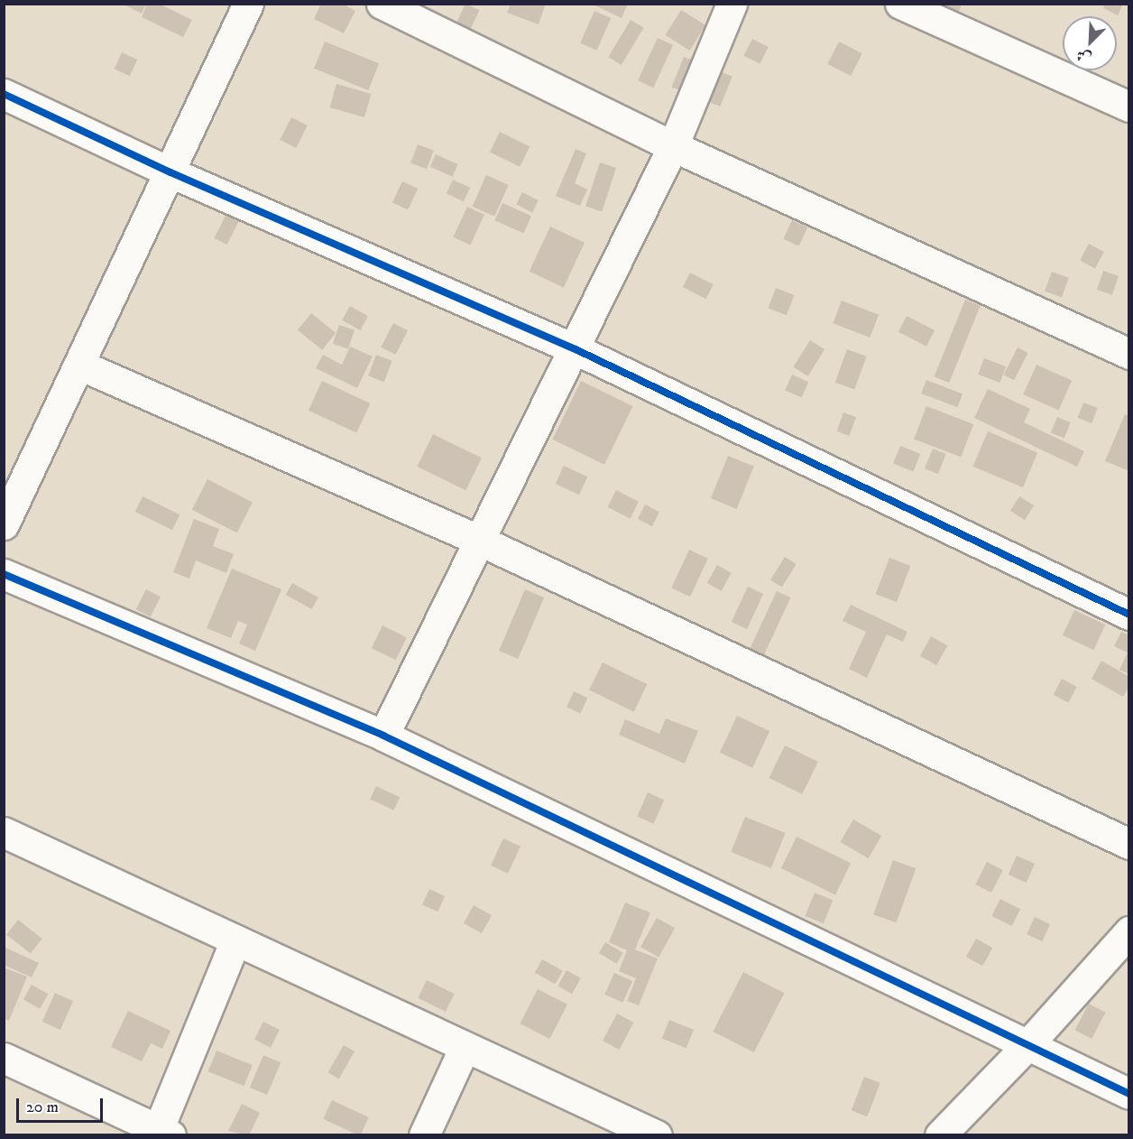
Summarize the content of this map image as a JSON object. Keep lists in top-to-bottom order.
{
  "scale_bar": "20 m",
  "north": "bottom left"
}
